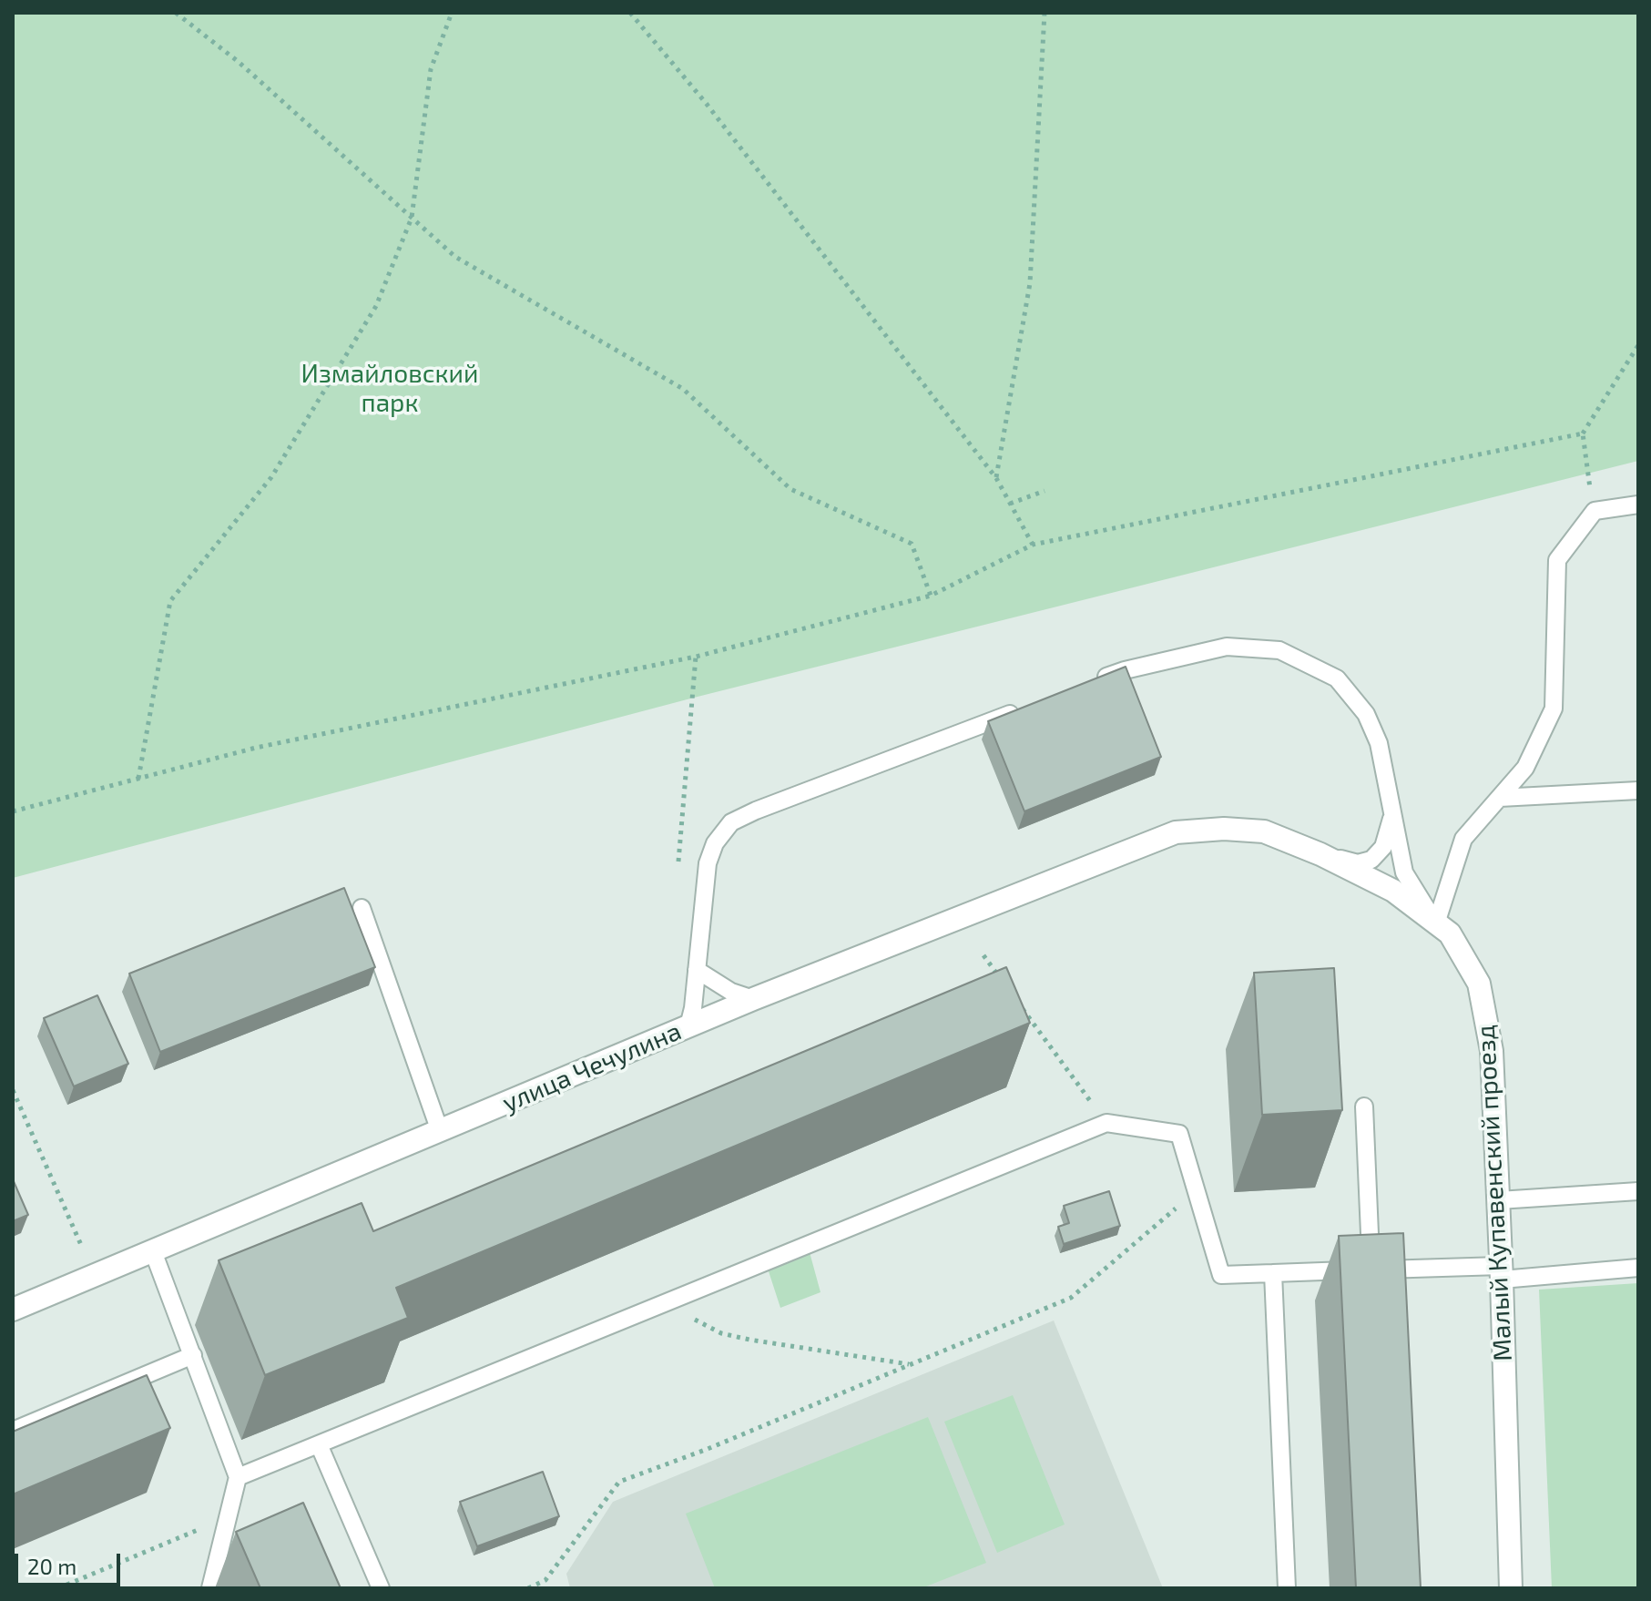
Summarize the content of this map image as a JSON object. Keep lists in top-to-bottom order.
{
  "streets": {
    "street": ["улица Чечулина", "Малый Купавенский проезд"]
  },
  "crossings": [
    ["улица Чечулина", "Малый Купавенский проезд"]
  ],
  "parks": ["Измайловский парк"],
  "scale_bar": "20 m"
}
